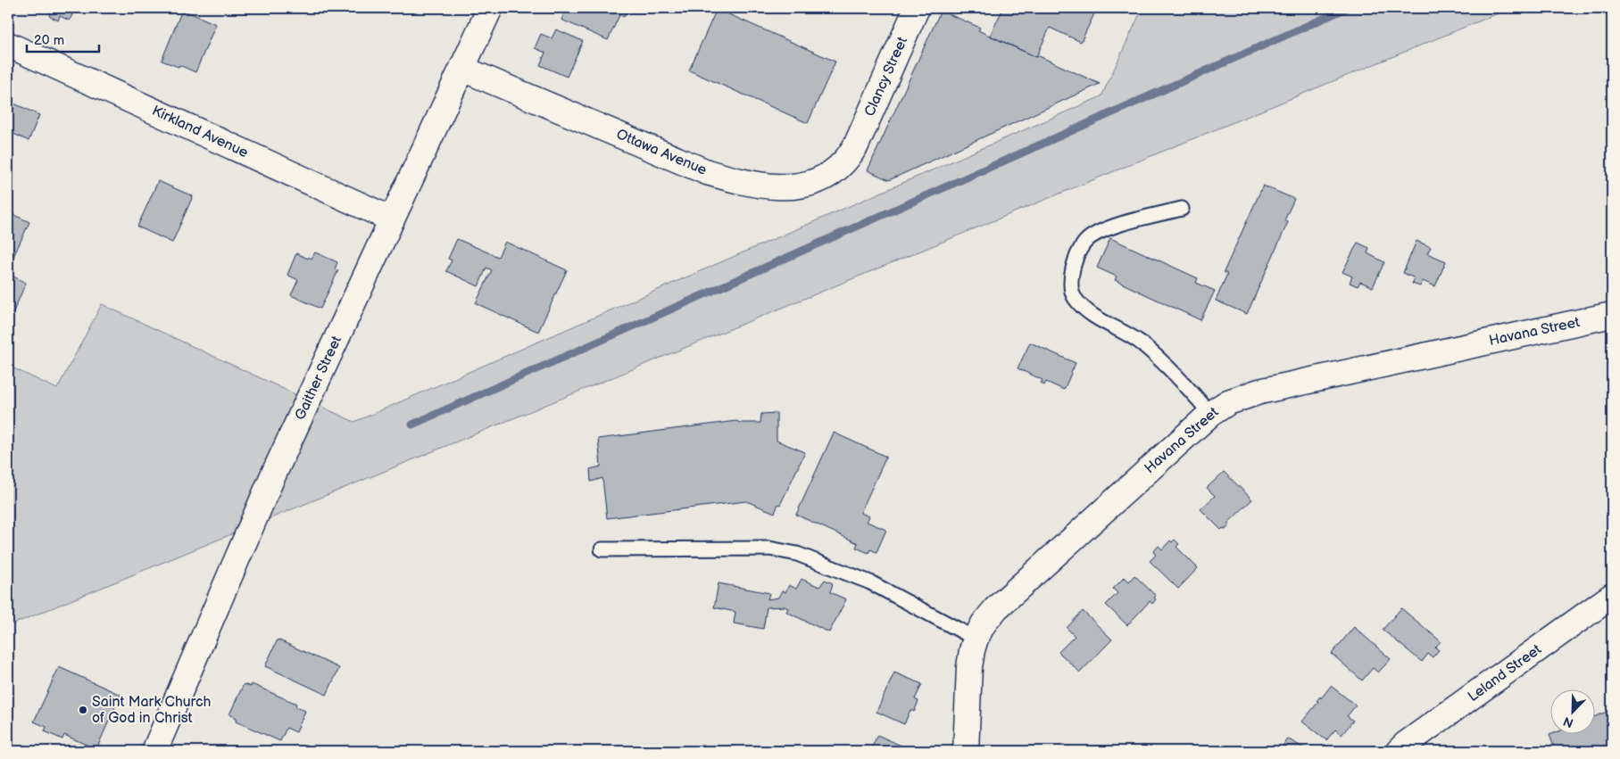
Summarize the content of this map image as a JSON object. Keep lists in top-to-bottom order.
{
  "streets": {
    "street": [
      "Clancy Street",
      "Kirkland Avenue",
      "Ottawa Avenue",
      "Havana Street",
      "Gaither Street",
      "Leland Street"
    ]
  },
  "crossings": [
    ["Clancy Street", "Ottawa Avenue"],
    ["Kirkland Avenue", "Gaither Street"],
    ["Ottawa Avenue", "Gaither Street"]
  ],
  "places": ["Saint Mark Church of God in Christ"],
  "scale_bar": "20 m",
  "north": "bottom left"
}
